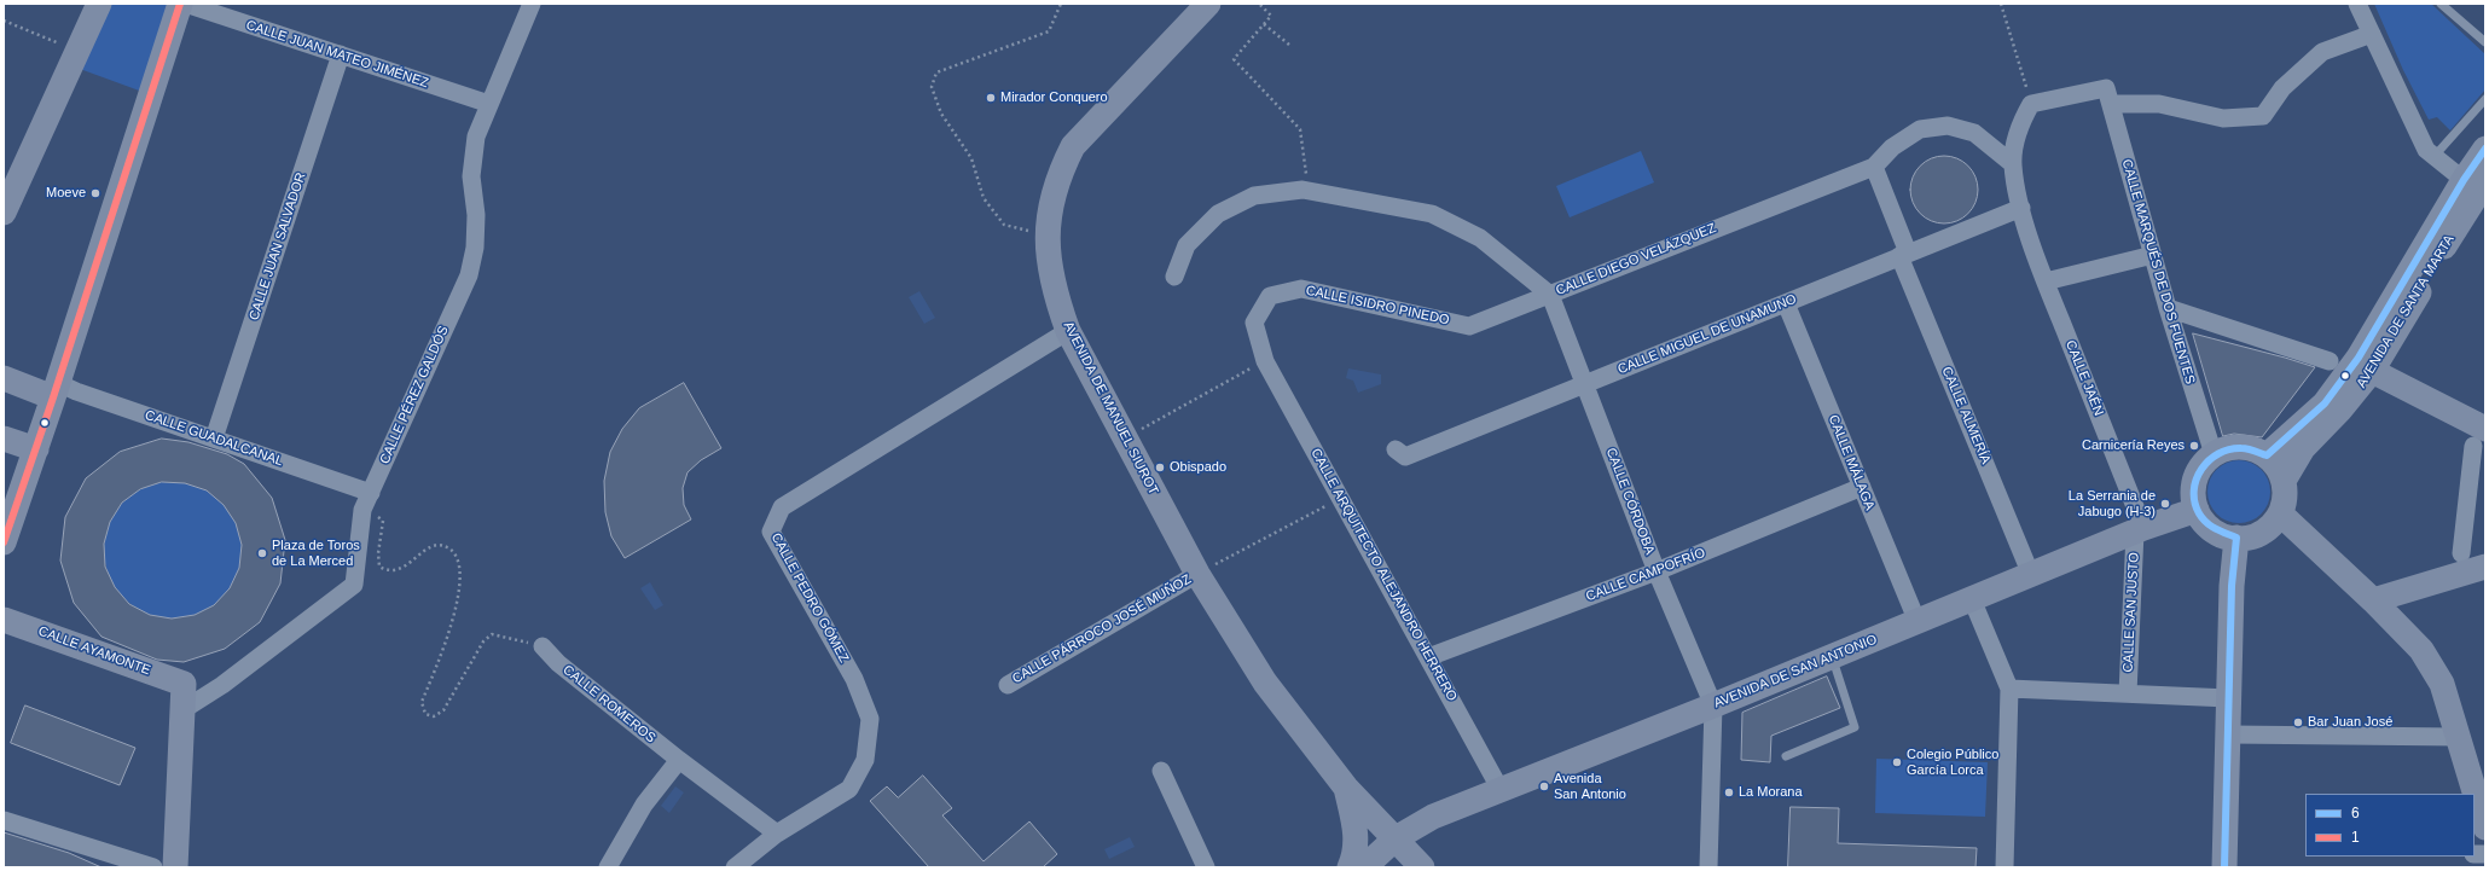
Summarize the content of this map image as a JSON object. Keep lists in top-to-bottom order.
{
  "streets": {
    "main road": [
      "AVENIDA DE SANTA MARTA",
      "AVENIDA DE MANUEL SIUROT",
      "CALLE AYAMONTE",
      "AVENIDA DE SAN ANTONIO"
    ],
    "street": [
      "CALLE JUAN MATEO JIMÉNEZ",
      "CALLE JUAN SALVADOR",
      "CALLE DIEGO VELÁZQUEZ",
      "CALLE MARQUÉS DE DOS FUENTES",
      "CALLE ISIDRO PINEDO",
      "CALLE MIGUEL DE UNAMUNO",
      "CALLE JAÉN",
      "CALLE PÉREZ GALDÓS",
      "CALLE ALMERÍA",
      "CALLE GUADALCANAL",
      "CALLE MÁLAGA",
      "CALLE CÓRDOBA",
      "CALLE ARQUITECTO ALEJANDRO HERRERO",
      "CALLE CAMPOFRÍO",
      "CALLE PEDRO GÓMEZ",
      "CALLE SAN JUSTO",
      "CALLE PÁRROCO JOSÉ MUÑOZ",
      "CALLE ROMEROS"
    ]
  },
  "crossings": [
    ["CALLE JUAN MATEO JIMÉNEZ", "CALLE JUAN SALVADOR"],
    ["CALLE JUAN MATEO JIMÉNEZ", "CALLE PÉREZ GALDÓS"],
    ["CALLE JUAN SALVADOR", "CALLE GUADALCANAL"],
    ["CALLE DIEGO VELÁZQUEZ", "CALLE ISIDRO PINEDO"],
    ["CALLE DIEGO VELÁZQUEZ", "CALLE JAÉN"],
    ["CALLE DIEGO VELÁZQUEZ", "CALLE ALMERÍA"],
    ["CALLE DIEGO VELÁZQUEZ", "CALLE CÓRDOBA"],
    ["CALLE MARQUÉS DE DOS FUENTES", "AVENIDA DE SANTA MARTA"],
    ["CALLE MARQUÉS DE DOS FUENTES", "AVENIDA DE SAN ANTONIO"],
    ["CALLE ISIDRO PINEDO", "CALLE CÓRDOBA"],
    ["CALLE ISIDRO PINEDO", "CALLE ARQUITECTO ALEJANDRO HERRERO"],
    ["AVENIDA DE SANTA MARTA", "AVENIDA DE SAN ANTONIO"],
    ["CALLE MIGUEL DE UNAMUNO", "CALLE JAÉN"],
    ["CALLE MIGUEL DE UNAMUNO", "CALLE ALMERÍA"],
    ["CALLE MIGUEL DE UNAMUNO", "CALLE MÁLAGA"],
    ["CALLE MIGUEL DE UNAMUNO", "CALLE CÓRDOBA"],
    ["CALLE JAÉN", "CALLE SAN JUSTO"],
    ["CALLE JAÉN", "AVENIDA DE SAN ANTONIO"],
    ["CALLE PÉREZ GALDÓS", "CALLE GUADALCANAL"],
    ["CALLE PÉREZ GALDÓS", "CALLE AYAMONTE"],
    ["AVENIDA DE MANUEL SIUROT", "CALLE PEDRO GÓMEZ"],
    ["AVENIDA DE MANUEL SIUROT", "CALLE PÁRROCO JOSÉ MUÑOZ"],
    ["AVENIDA DE MANUEL SIUROT", "AVENIDA DE SAN ANTONIO"],
    ["CALLE ALMERÍA", "AVENIDA DE SAN ANTONIO"],
    ["CALLE MÁLAGA", "CALLE CAMPOFRÍO"],
    ["CALLE MÁLAGA", "AVENIDA DE SAN ANTONIO"],
    ["CALLE CÓRDOBA", "CALLE CAMPOFRÍO"],
    ["CALLE CÓRDOBA", "AVENIDA DE SAN ANTONIO"],
    ["CALLE ARQUITECTO ALEJANDRO HERRERO", "CALLE CAMPOFRÍO"],
    ["CALLE ARQUITECTO ALEJANDRO HERRERO", "AVENIDA DE SAN ANTONIO"],
    ["CALLE PEDRO GÓMEZ", "CALLE ROMEROS"],
    ["CALLE SAN JUSTO", "AVENIDA DE SAN ANTONIO"]
  ],
  "places": [
    "Mirador Conquero",
    "Moeve",
    "Carnicería Reyes",
    "Obispado",
    "La Serrania de Jabugo (H-3)",
    "Plaza de Toros de La Merced",
    "Bar Juan José",
    "Colegio Público García Lorca",
    "Avenida San Antonio",
    "La Morana"
  ],
  "lines": ["transit line 1", "transit line 6"],
  "legend": ["6", "1"]
}
